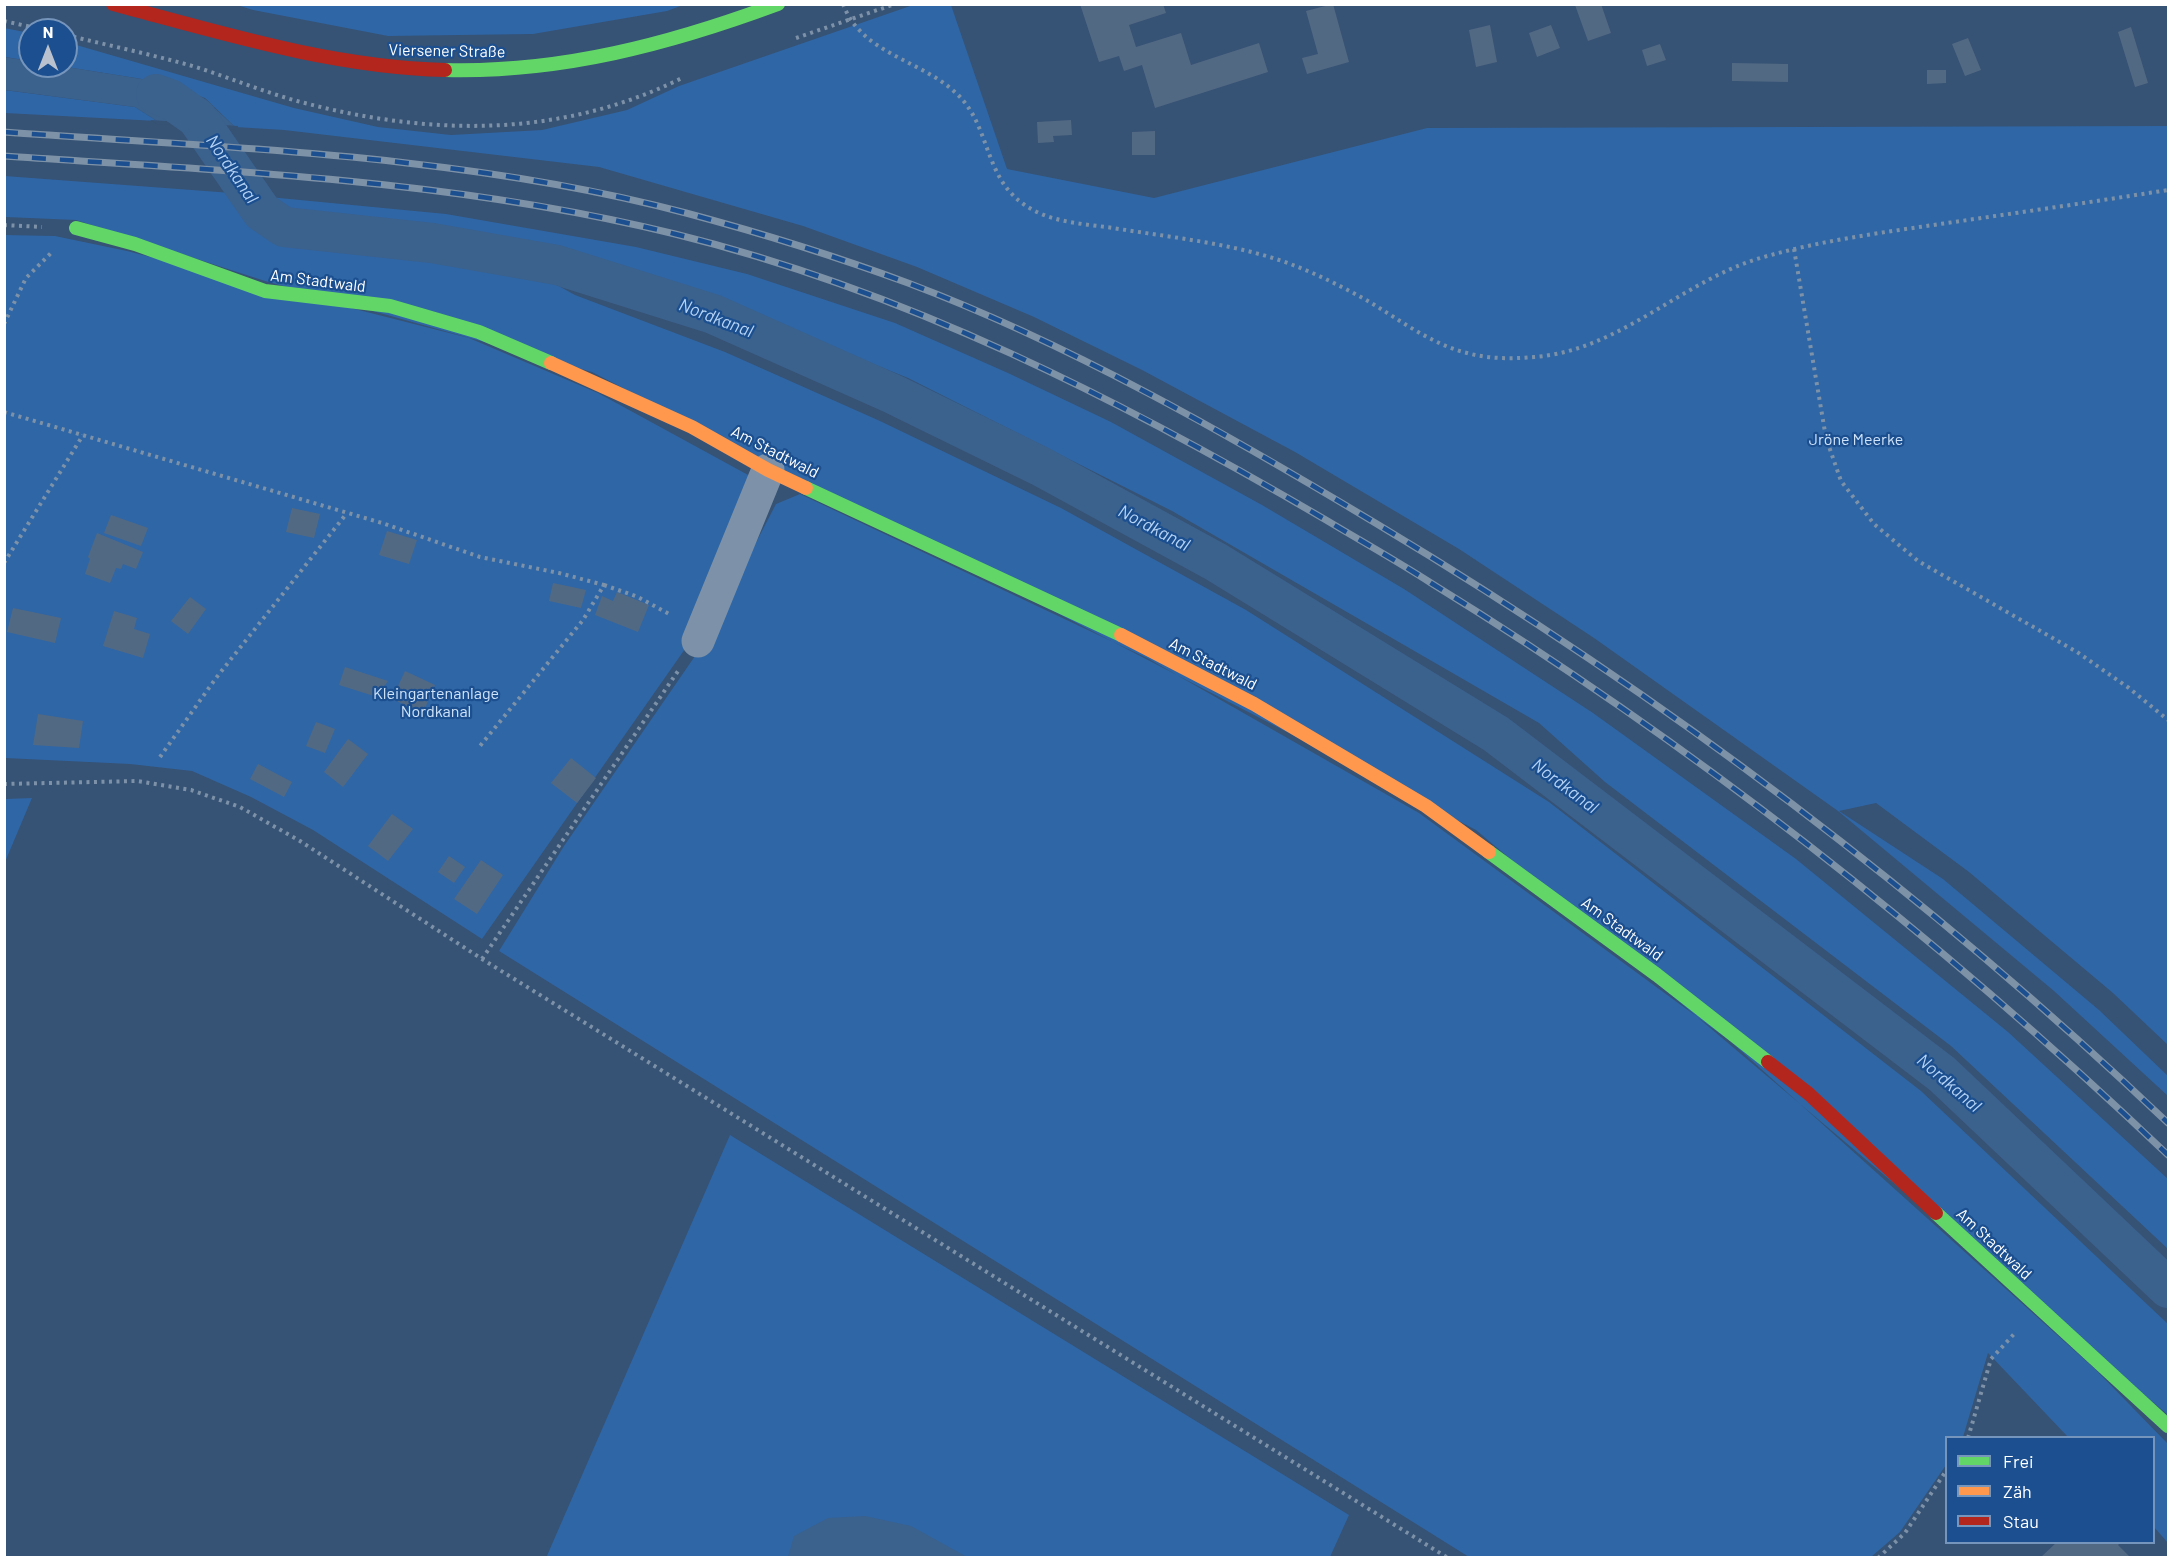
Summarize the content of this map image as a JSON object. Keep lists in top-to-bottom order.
{
  "streets": {
    "street": ["Viersener Straße", "Am Stadtwald"]
  },
  "water": ["Nordkanal"],
  "parks": ["Jröne Meerke", "Kleingartenanlage Nordkanal"],
  "legend": ["Frei", "Zäh", "Stau"],
  "north": "top"
}
